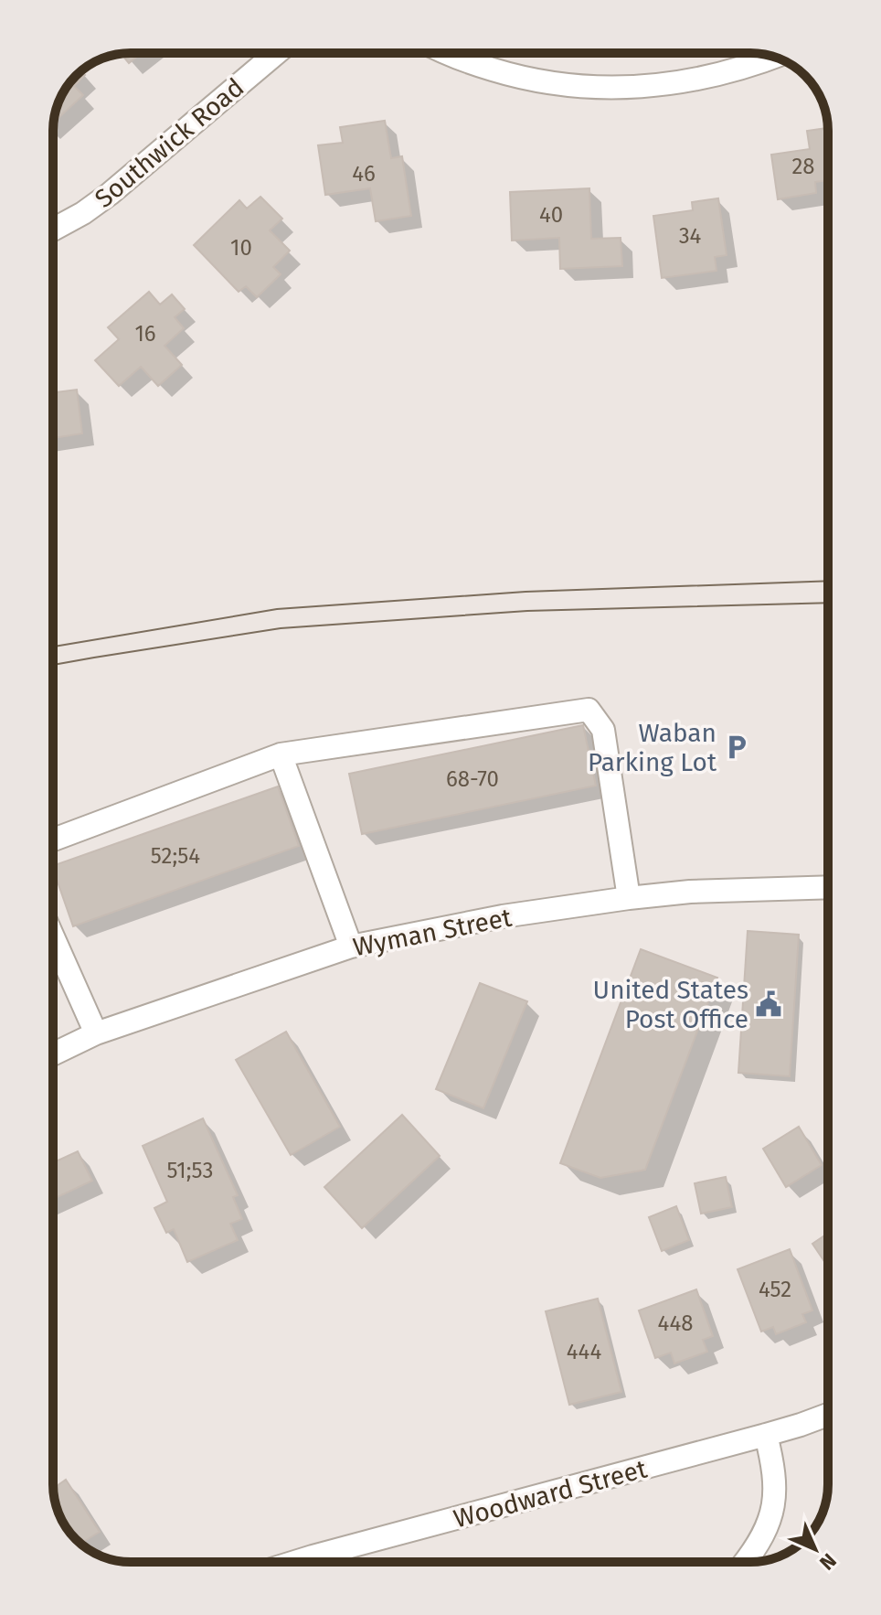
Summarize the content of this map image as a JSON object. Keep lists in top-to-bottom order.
{
  "streets": {
    "street": ["Southwick Road", "Wyman Street", "Woodward Street"]
  },
  "places": {
    "parking": ["Waban Parking Lot"],
    "public building": ["United States Post Office"]
  },
  "house_numbers": [
    "28",
    "46",
    "40",
    "34",
    "10",
    "16",
    "68-70",
    "52;54",
    "51;53",
    "452",
    "448",
    "444"
  ],
  "north": "bottom right"
}
